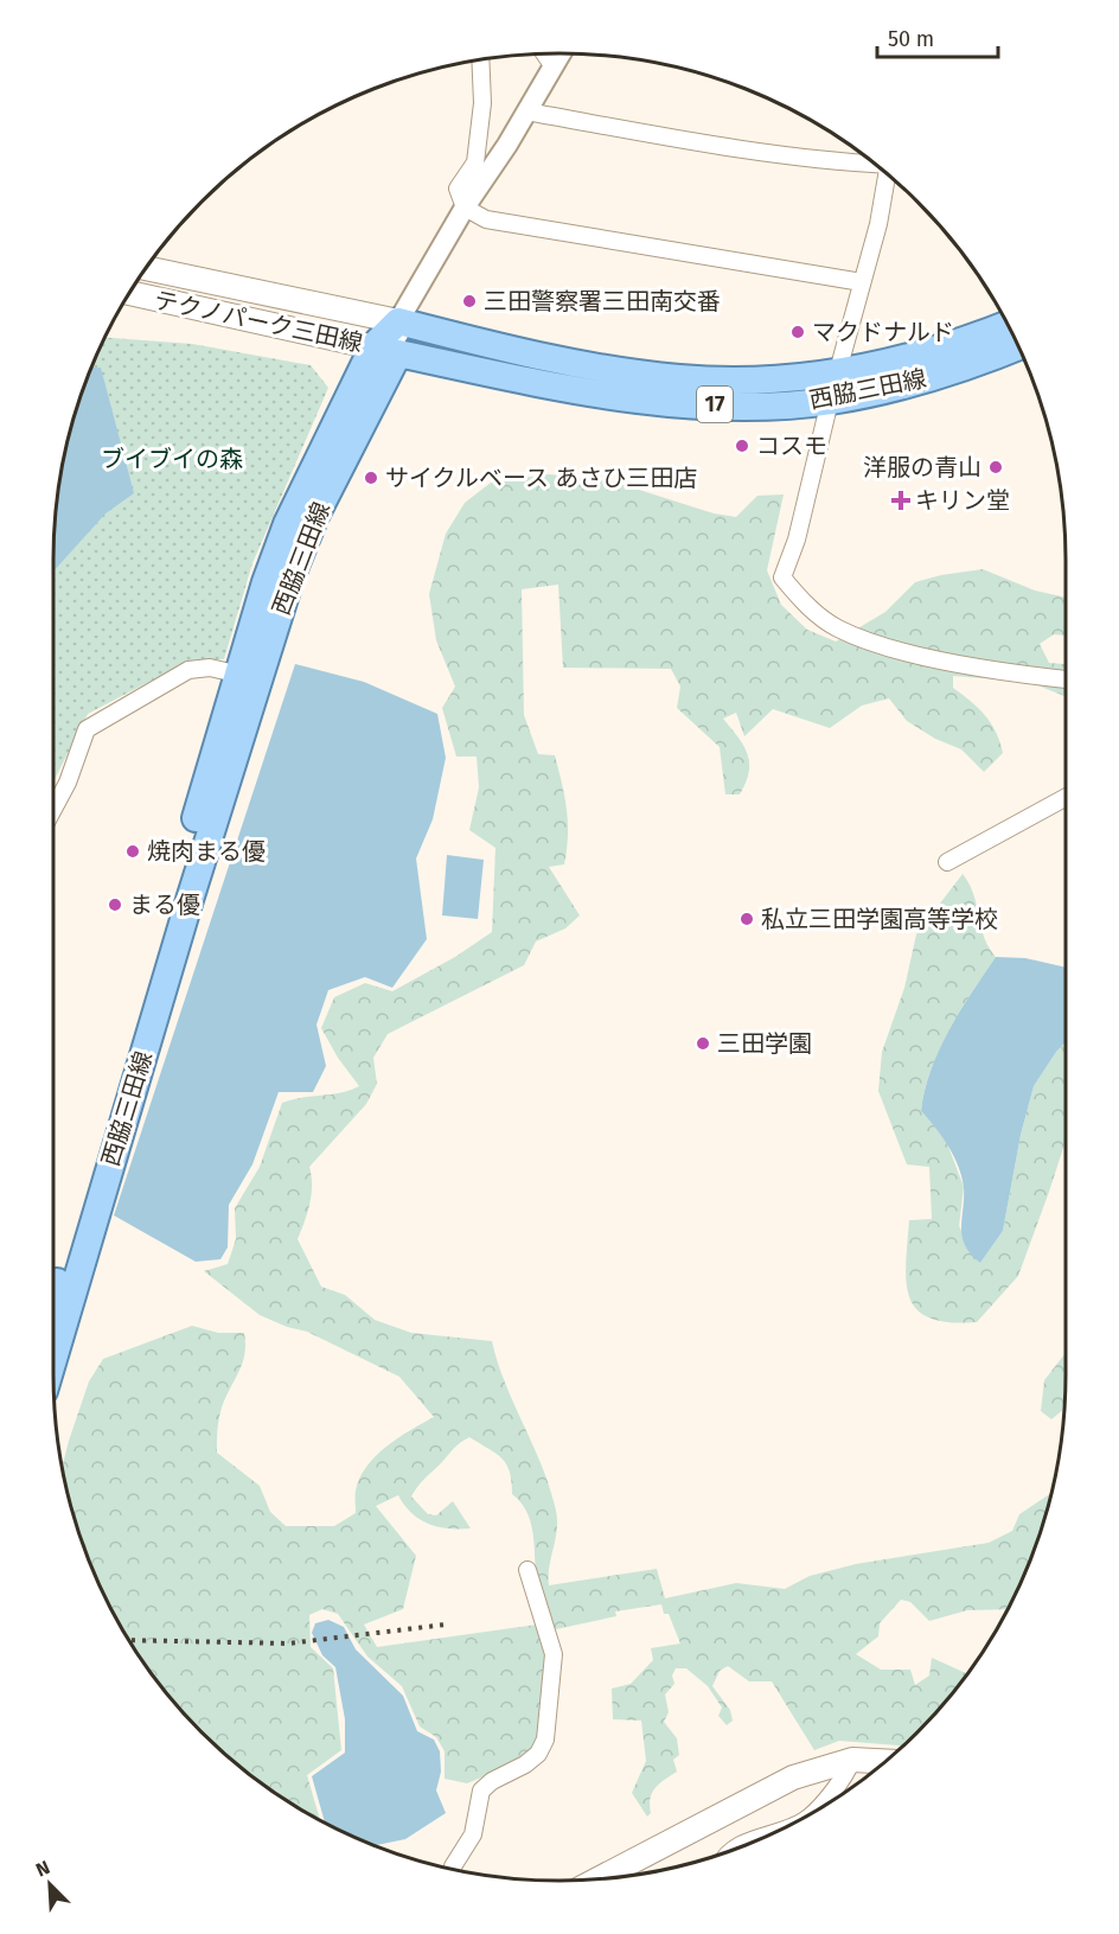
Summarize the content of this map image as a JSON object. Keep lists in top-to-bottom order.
{
  "streets": {
    "main road": ["テクノパーク三田線", "西脇三田線", "17"]
  },
  "crossings": [
    ["テクノパーク三田線", "西脇三田線"]
  ],
  "parks": ["ブイブイの森"],
  "places": {
    "other": [
      "三田警察署三田南交番",
      "マクドナルド",
      "コスモ",
      "洋服の青山",
      "サイクルベース あさひ三田店",
      "焼肉まる優",
      "まる優",
      "私立三田学園高等学校",
      "三田学園"
    ],
    "health": ["キリン堂"]
  },
  "scale_bar": "50 m",
  "north": "top left"
}
